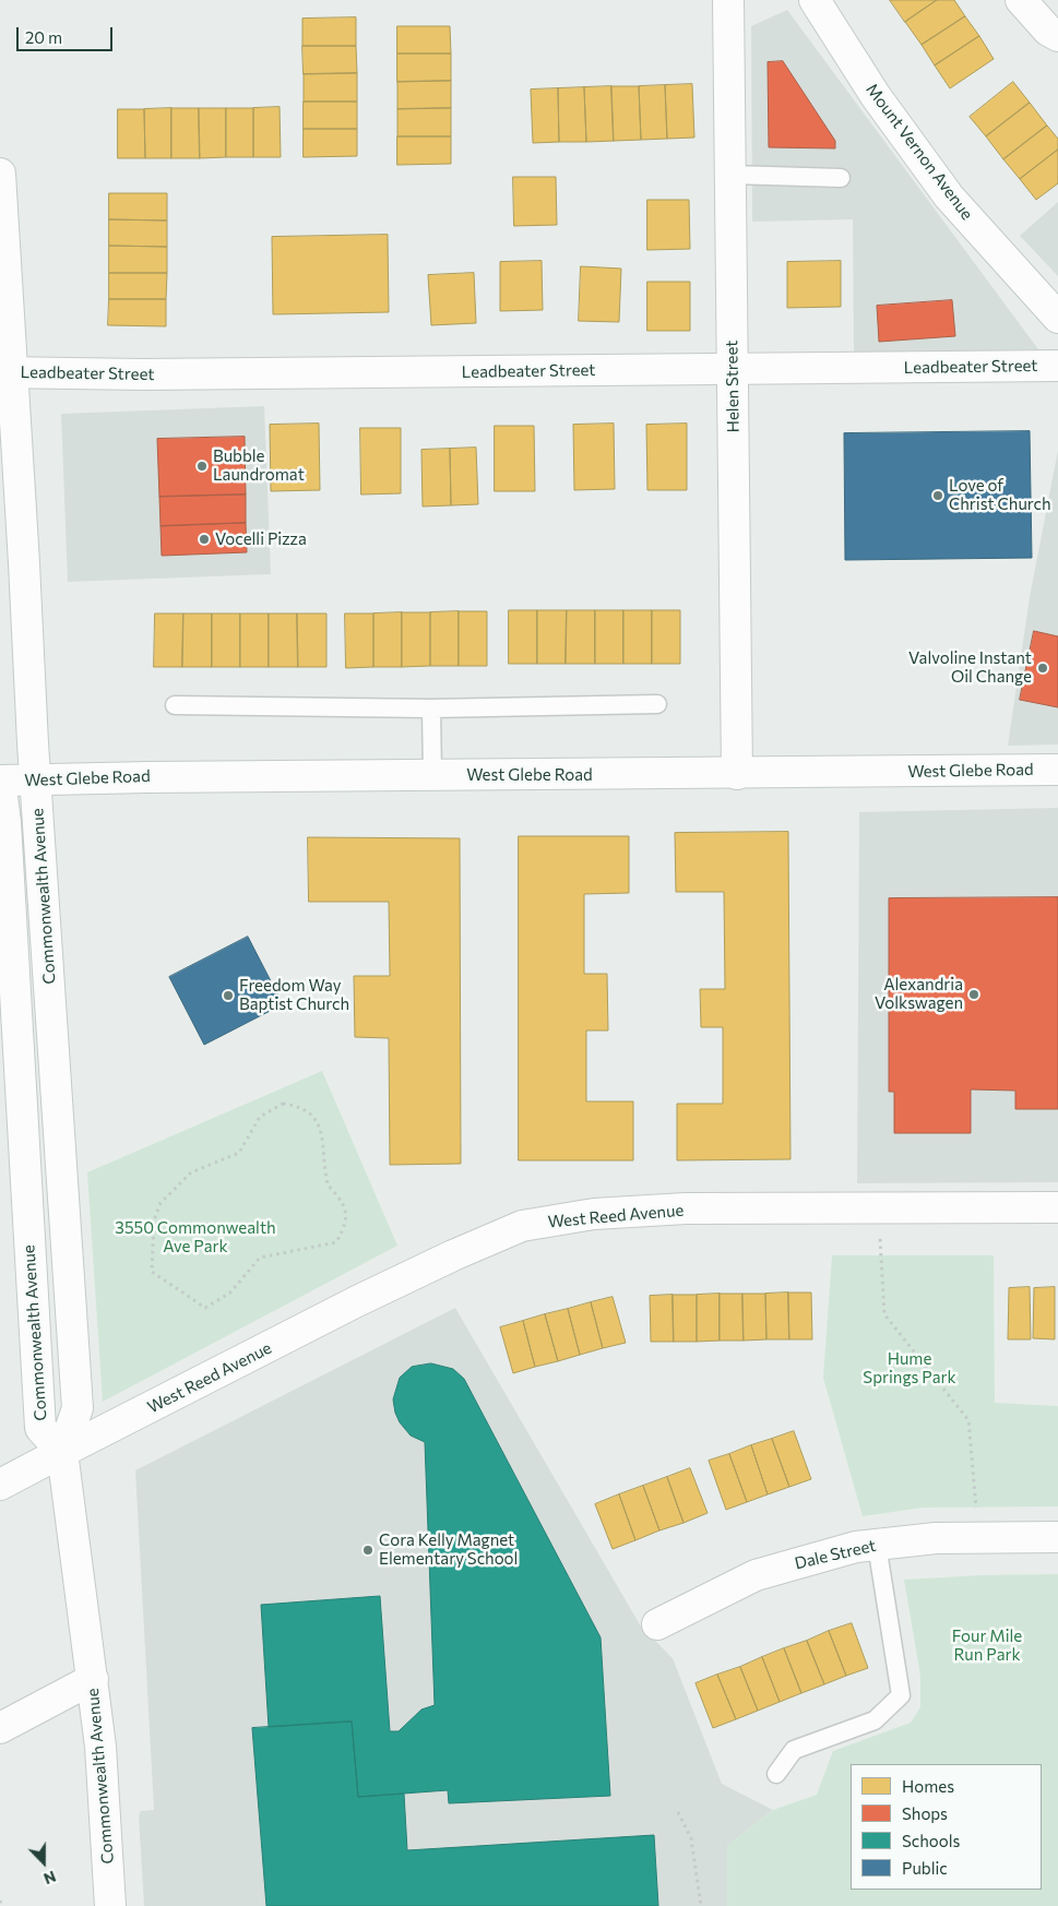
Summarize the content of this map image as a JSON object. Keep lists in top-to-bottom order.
{
  "streets": {
    "street": [
      "Mount Vernon Avenue",
      "Leadbeater Street",
      "Helen Street",
      "West Glebe Road",
      "Commonwealth Avenue",
      "West Reed Avenue",
      "Dale Street"
    ]
  },
  "crossings": [
    ["Leadbeater Street", "Helen Street"],
    ["Leadbeater Street", "Commonwealth Avenue"],
    ["Helen Street", "West Glebe Road"],
    ["West Glebe Road", "Commonwealth Avenue"],
    ["Commonwealth Avenue", "West Reed Avenue"]
  ],
  "parks": ["3550 Commonwealth Ave Park", "Hume Springs Park", "Four Mile Run Park"],
  "places": [
    "Bubble Laundromat",
    "Love of Christ Church",
    "Vocelli Pizza",
    "Valvoline Instant Oil Change",
    "Alexandria Volkswagen",
    "Freedom Way Baptist Church",
    "Cora Kelly Magnet Elementary School"
  ],
  "legend": [
    "Homes",
    "Shops",
    "Schools",
    "Public"
  ],
  "scale_bar": "20 m",
  "north": "bottom"
}
